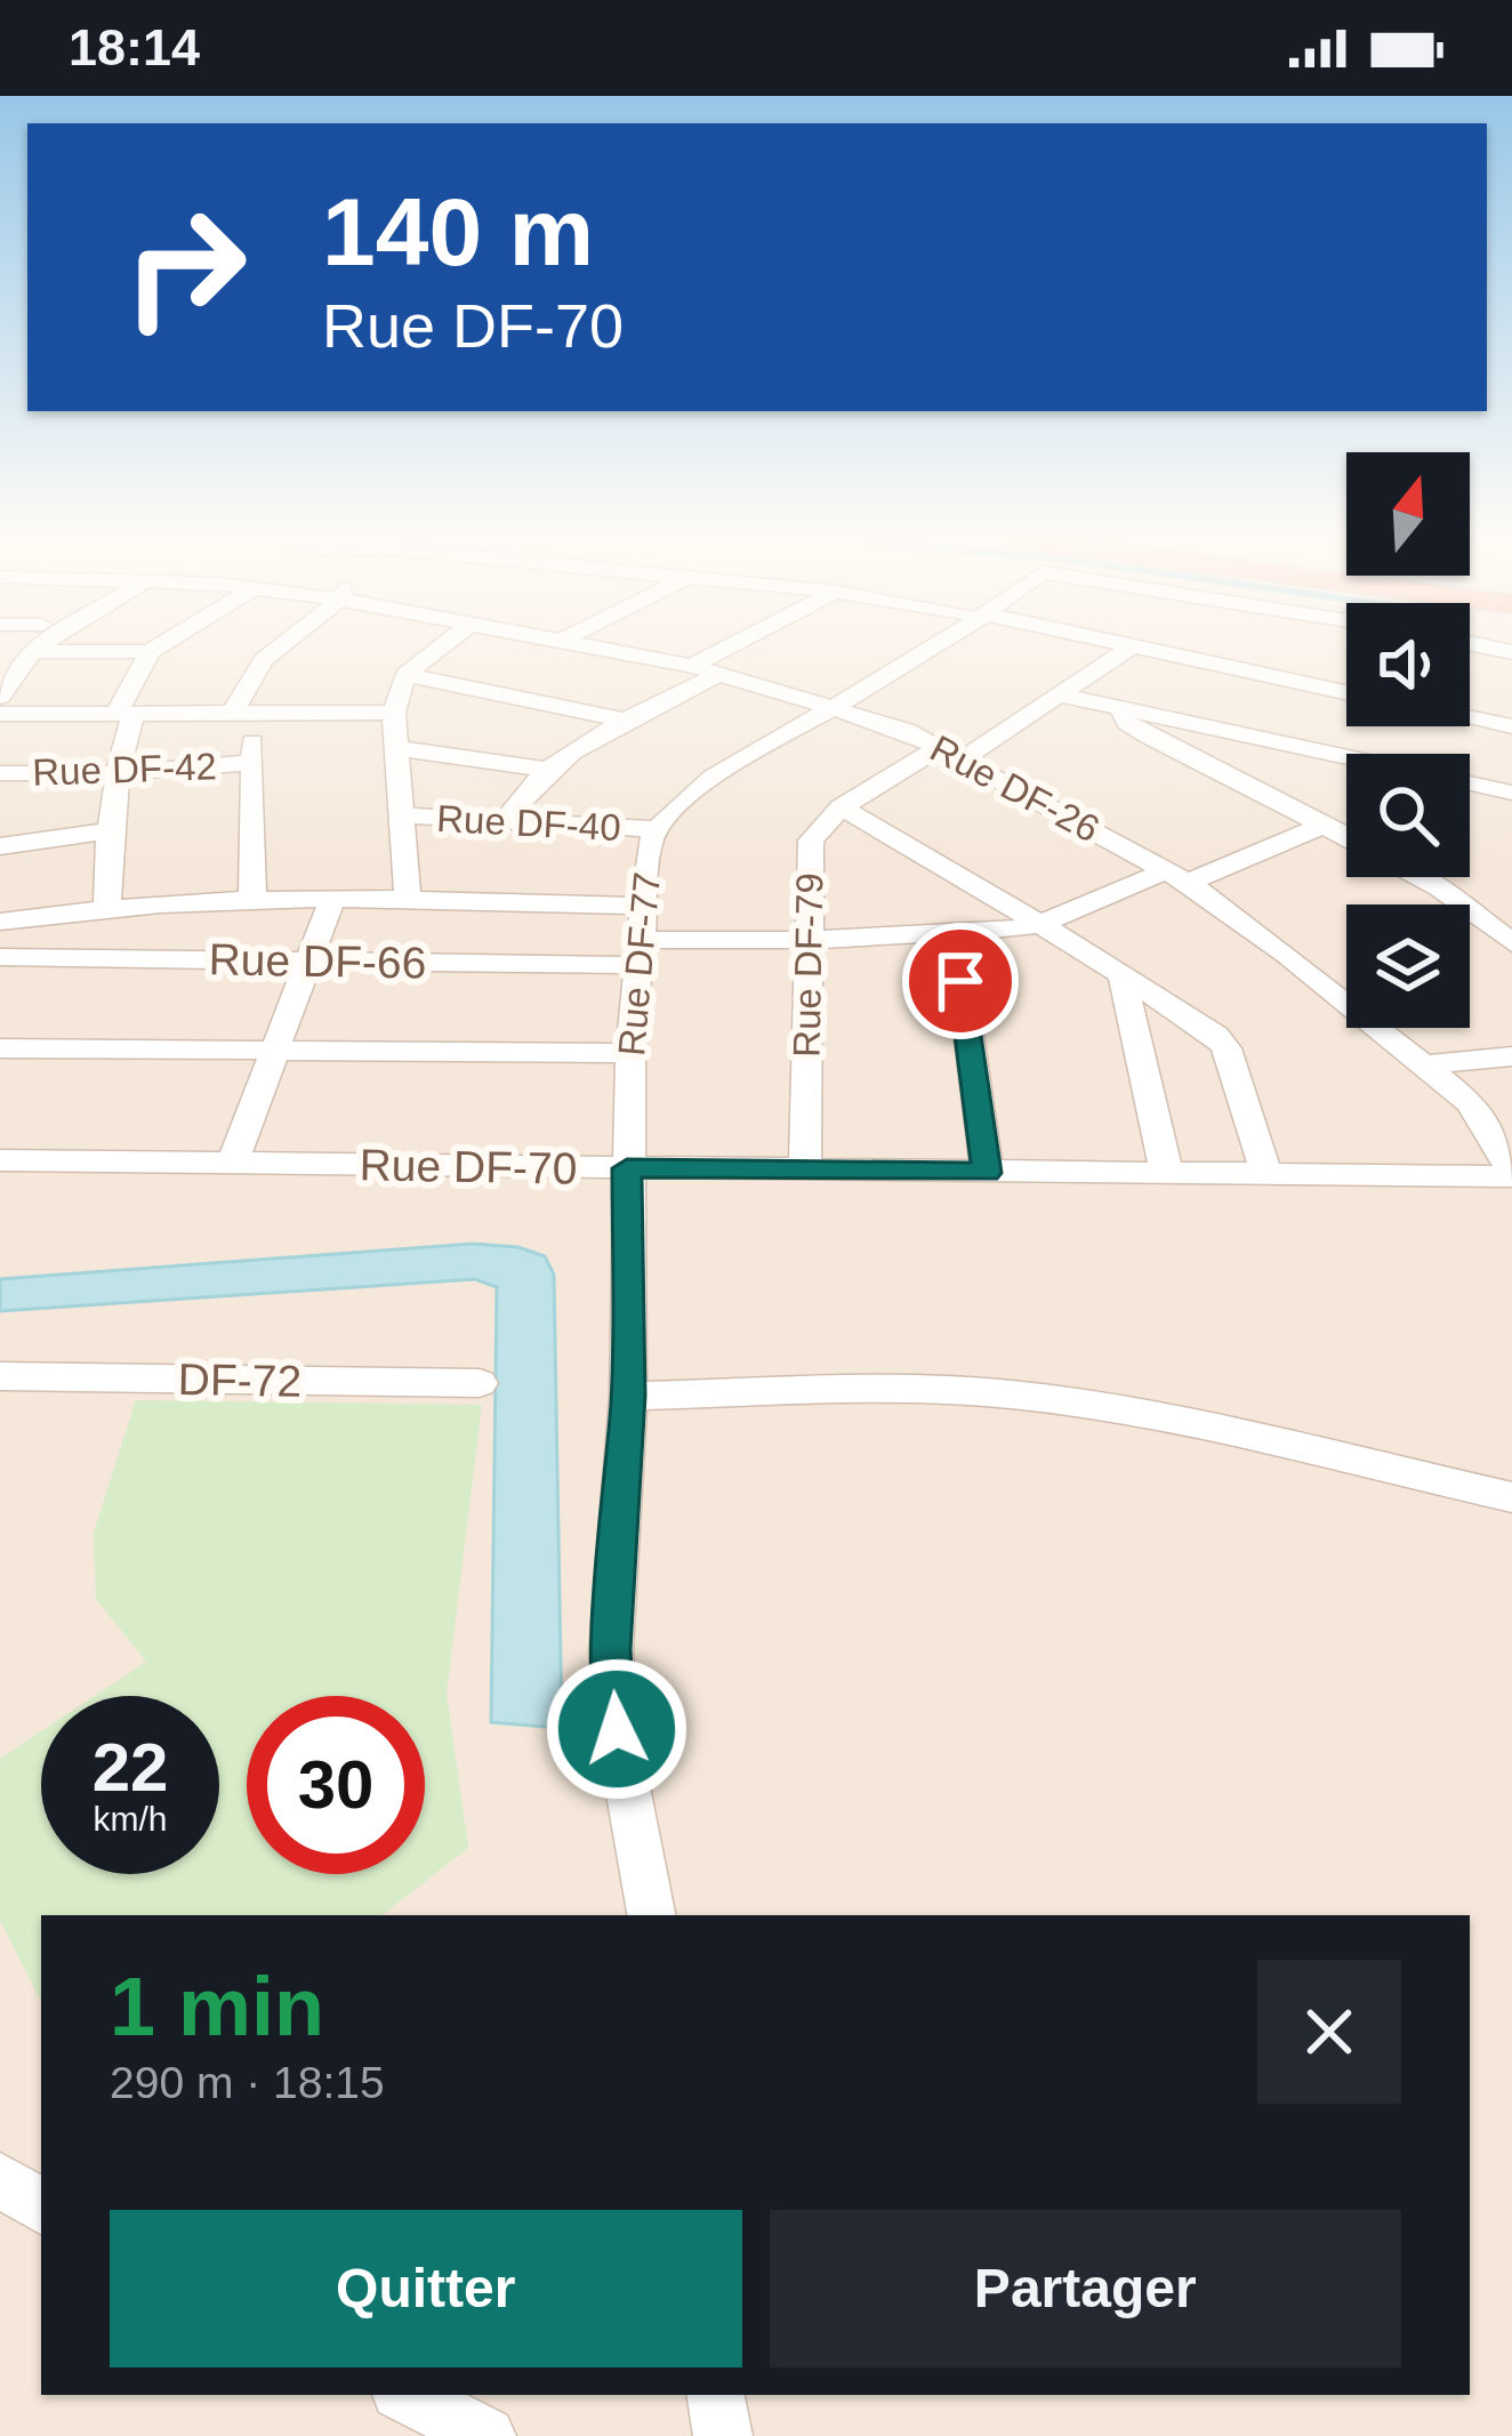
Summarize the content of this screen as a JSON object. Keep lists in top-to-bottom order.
{
  "streets": {
    "street": [
      "Rue DF-42",
      "Rue DF-26",
      "Rue DF-40",
      "Rue DF-66",
      "Rue DF-77",
      "Rue DF-79",
      "Rue DF-70",
      "DF-72"
    ]
  },
  "crossings": [
    ["Rue DF-26", "Rue DF-66"],
    ["Rue DF-26", "Rue DF-77"],
    ["Rue DF-26", "Rue DF-79"],
    ["Rue DF-26", "Rue DF-70"],
    ["Rue DF-40", "Rue DF-77"],
    ["Rue DF-66", "Rue DF-77"],
    ["Rue DF-66", "Rue DF-79"],
    ["Rue DF-77", "Rue DF-70"],
    ["Rue DF-79", "Rue DF-70"]
  ],
  "north": "top",
  "page": {
    "status": "18:14",
    "turn": ["140 m", "Rue DF-70"],
    "speed": "22 km/h",
    "limit": "30",
    "heading": ["1 min", "290 m · 18:15"],
    "buttons": ["Quitter", "Partager"]
  }
}
